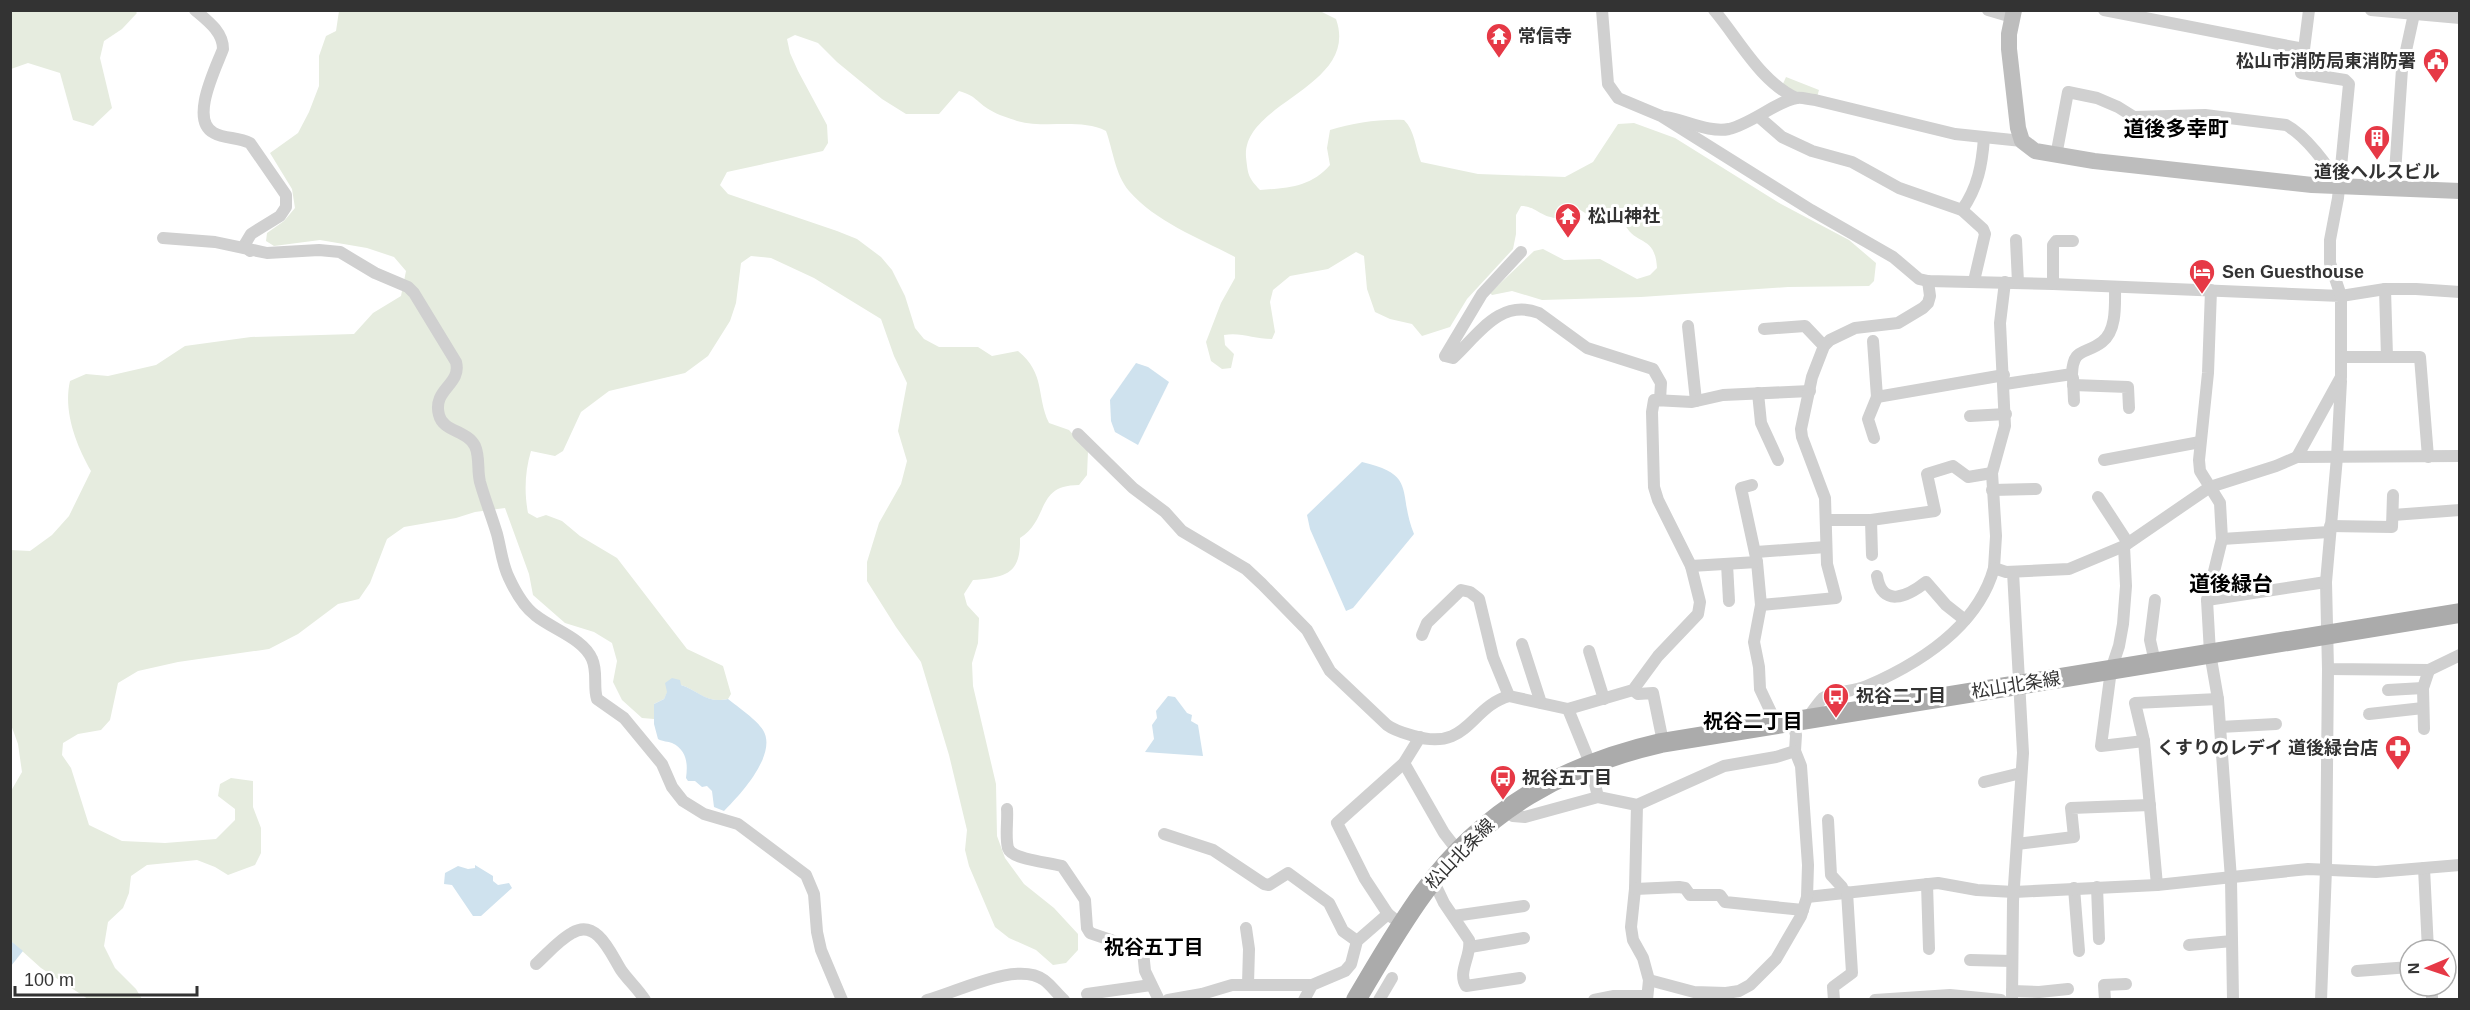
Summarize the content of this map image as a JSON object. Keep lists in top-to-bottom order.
{
  "streets": {
    "main road": ["松山北条線"]
  },
  "districts": [
    "道後多幸町",
    "道後緑台",
    "祝谷二丁目",
    "祝谷五丁目"
  ],
  "places": {
    "temple": ["常信寺", "松山神社"],
    "public building": ["松山市消防局東消防署"],
    "building": ["道後ヘルスビル"],
    "hotel": ["Sen Guesthouse"],
    "bus stop": ["祝谷二丁目", "祝谷五丁目"],
    "pharmacy": ["くすりのレデイ 道後緑台店"]
  },
  "scale_bar": "100 m",
  "north": "left"
}
